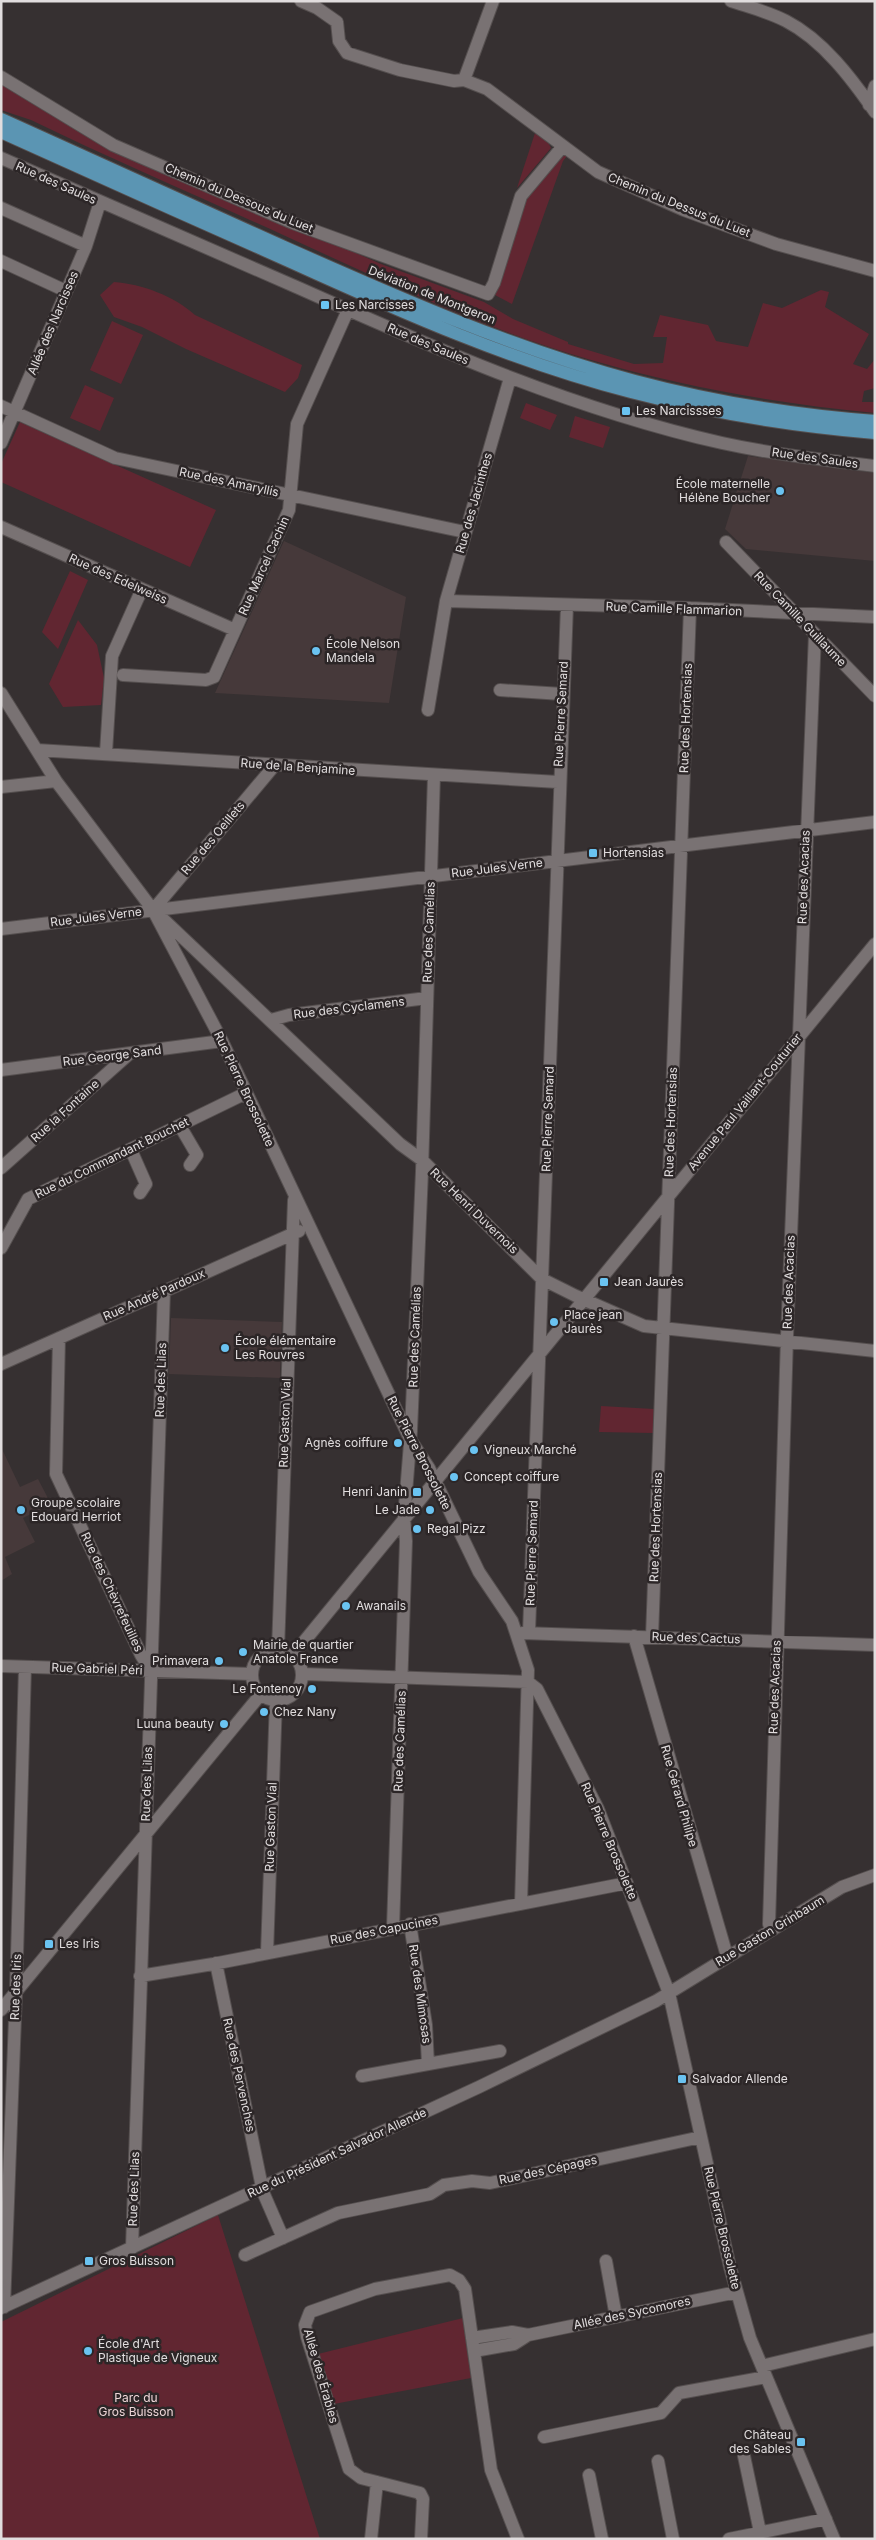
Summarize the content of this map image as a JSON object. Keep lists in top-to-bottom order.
{
  "streets": {
    "main road": ["Déviation de Montgeron"],
    "street": [
      "Rue des Saules",
      "Chemin du Dessous du Luet",
      "Chemin du Dessus du Luet",
      "Allée des Narcisses",
      "Rue des Amaryllis",
      "Rue des Jacinthes",
      "Rue Marcel Cachin",
      "Rue des Edelweiss",
      "Rue Camille Flammarion",
      "Rue Camille Guillaume",
      "Rue Pierre Semard",
      "Rue des Hortensias",
      "Rue de la Benjamine",
      "Rue des Oeillets",
      "Rue Jules Verne",
      "Rue des Acacias",
      "Rue des Camélias",
      "Rue des Cyclamens",
      "Rue George Sand",
      "Rue Pierre Brossolette",
      "Avenue Paul Vaillant-Couturier",
      "Rue la Fontaine",
      "Rue du Commandant Bouchet",
      "Rue Henri Duvernois",
      "Rue André Pardoux",
      "Rue des Lilas",
      "Rue Gaston Vial",
      "Rue des Chèvrefeuilles",
      "Rue des Cactus",
      "Rue Gabriel Péri",
      "Rue Gérard Philipe",
      "Rue des Capucines",
      "Rue Gaston Grinbaum",
      "Rue des Iris",
      "Rue des Mimosas",
      "Rue des Pervenches",
      "Rue du Président Salvador Allende",
      "Rue des Cépages",
      "Allée des Sycomores",
      "Allée des Érables"
    ]
  },
  "crossings": [
    ["Rue des Saules", "Allée des Narcisses"],
    ["Rue des Saules", "Rue des Jacinthes"],
    ["Rue des Saules", "Rue Marcel Cachin"],
    ["Chemin du Dessous du Luet", "Chemin du Dessus du Luet"],
    ["Allée des Narcisses", "Rue des Amaryllis"],
    ["Rue des Amaryllis", "Rue des Jacinthes"],
    ["Rue des Amaryllis", "Rue Marcel Cachin"],
    ["Rue des Jacinthes", "Rue Camille Flammarion"],
    ["Rue Marcel Cachin", "Rue des Edelweiss"],
    ["Rue Camille Flammarion", "Rue Camille Guillaume"],
    ["Rue Camille Flammarion", "Rue Pierre Semard"],
    ["Rue Camille Flammarion", "Rue des Hortensias"],
    ["Rue Camille Guillaume", "Rue des Acacias"],
    ["Rue Pierre Semard", "Rue de la Benjamine"],
    ["Rue Pierre Semard", "Rue Jules Verne"],
    ["Rue Pierre Semard", "Rue Pierre Brossolette"],
    ["Rue Pierre Semard", "Avenue Paul Vaillant-Couturier"],
    ["Rue Pierre Semard", "Rue Henri Duvernois"],
    ["Rue Pierre Semard", "Rue des Cactus"],
    ["Rue des Hortensias", "Rue Jules Verne"],
    ["Rue des Hortensias", "Avenue Paul Vaillant-Couturier"],
    ["Rue des Hortensias", "Rue Henri Duvernois"],
    ["Rue des Hortensias", "Rue des Cactus"],
    ["Rue de la Benjamine", "Rue des Oeillets"],
    ["Rue de la Benjamine", "Rue des Camélias"],
    ["Rue de la Benjamine", "Rue Pierre Brossolette"],
    ["Rue des Oeillets", "Rue Jules Verne"],
    ["Rue des Oeillets", "Rue Pierre Brossolette"],
    ["Rue des Oeillets", "Rue Henri Duvernois"],
    ["Rue Jules Verne", "Rue des Acacias"],
    ["Rue Jules Verne", "Rue des Camélias"],
    ["Rue Jules Verne", "Rue Pierre Brossolette"],
    ["Rue Jules Verne", "Rue Henri Duvernois"],
    ["Rue des Acacias", "Avenue Paul Vaillant-Couturier"],
    ["Rue des Acacias", "Rue Henri Duvernois"],
    ["Rue des Acacias", "Rue des Cactus"],
    ["Rue des Acacias", "Rue Gaston Grinbaum"],
    ["Rue des Camélias", "Rue des Cyclamens"],
    ["Rue des Camélias", "Rue Pierre Brossolette"],
    ["Rue des Camélias", "Avenue Paul Vaillant-Couturier"],
    ["Rue des Camélias", "Rue Henri Duvernois"],
    ["Rue des Camélias", "Rue des Capucines"],
    ["Rue des Cyclamens", "Rue Henri Duvernois"],
    ["Rue George Sand", "Rue Pierre Brossolette"],
    ["Rue George Sand", "Rue la Fontaine"],
    ["Rue Pierre Brossolette", "Avenue Paul Vaillant-Couturier"],
    ["Rue Pierre Brossolette", "Rue du Commandant Bouchet"],
    ["Rue Pierre Brossolette", "Rue Henri Duvernois"],
    ["Rue Pierre Brossolette", "Rue André Pardoux"],
    ["Rue Pierre Brossolette", "Rue Gaston Vial"],
    ["Rue Pierre Brossolette", "Rue des Cactus"],
    ["Rue Pierre Brossolette", "Rue des Capucines"],
    ["Rue Pierre Brossolette", "Rue Gaston Grinbaum"],
    ["Rue Pierre Brossolette", "Rue du Président Salvador Allende"],
    ["Rue Pierre Brossolette", "Rue des Cépages"],
    ["Rue Pierre Brossolette", "Allée des Sycomores"],
    ["Avenue Paul Vaillant-Couturier", "Rue Henri Duvernois"],
    ["Avenue Paul Vaillant-Couturier", "Rue Gaston Vial"],
    ["Avenue Paul Vaillant-Couturier", "Rue Gabriel Péri"],
    ["Rue André Pardoux", "Rue des Lilas"],
    ["Rue André Pardoux", "Rue Gaston Vial"],
    ["Rue André Pardoux", "Rue des Chèvrefeuilles"],
    ["Rue des Lilas", "Rue des Chèvrefeuilles"],
    ["Rue des Lilas", "Rue Gabriel Péri"],
    ["Rue des Lilas", "Rue des Capucines"],
    ["Rue des Lilas", "Rue du Président Salvador Allende"],
    ["Rue Gaston Vial", "Rue Gabriel Péri"],
    ["Rue Gaston Vial", "Rue des Capucines"],
    ["Rue des Chèvrefeuilles", "Rue Gabriel Péri"],
    ["Rue des Cactus", "Rue Gérard Philipe"],
    ["Rue Gabriel Péri", "Rue des Iris"],
    ["Rue Gérard Philipe", "Rue Gaston Grinbaum"],
    ["Rue des Capucines", "Rue des Mimosas"],
    ["Rue des Capucines", "Rue des Pervenches"],
    ["Rue Gaston Grinbaum", "Rue du Président Salvador Allende"],
    ["Rue des Iris", "Rue du Président Salvador Allende"],
    ["Rue des Pervenches", "Rue du Président Salvador Allende"],
    ["Allée des Sycomores", "Allée des Érables"]
  ],
  "parks": ["Parc du Gros Buisson"],
  "places": {
    "transit": [
      "Les Narcisses",
      "Les Narcissses",
      "Hortensias",
      "Jean Jaurès",
      "Henri Janin",
      "Les Iris",
      "Salvador Allende",
      "Gros Buisson",
      "Château des Sables"
    ],
    "other": [
      "École maternelle Hélène Boucher",
      "École Nelson Mandela",
      "Place jean Jaurès",
      "École élémentaire Les Rouvres",
      "Agnès coiffure",
      "Vigneux Marché",
      "Concept coiffure",
      "Groupe scolaire Edouard Herriot",
      "Le Jade",
      "Regal Pizz",
      "Awanails",
      "Mairie de quartier Anatole France",
      "Primavera",
      "Le Fontenoy",
      "Chez Nany",
      "Luuna beauty",
      "École d'Art Plastique de Vigneux"
    ]
  }
}
